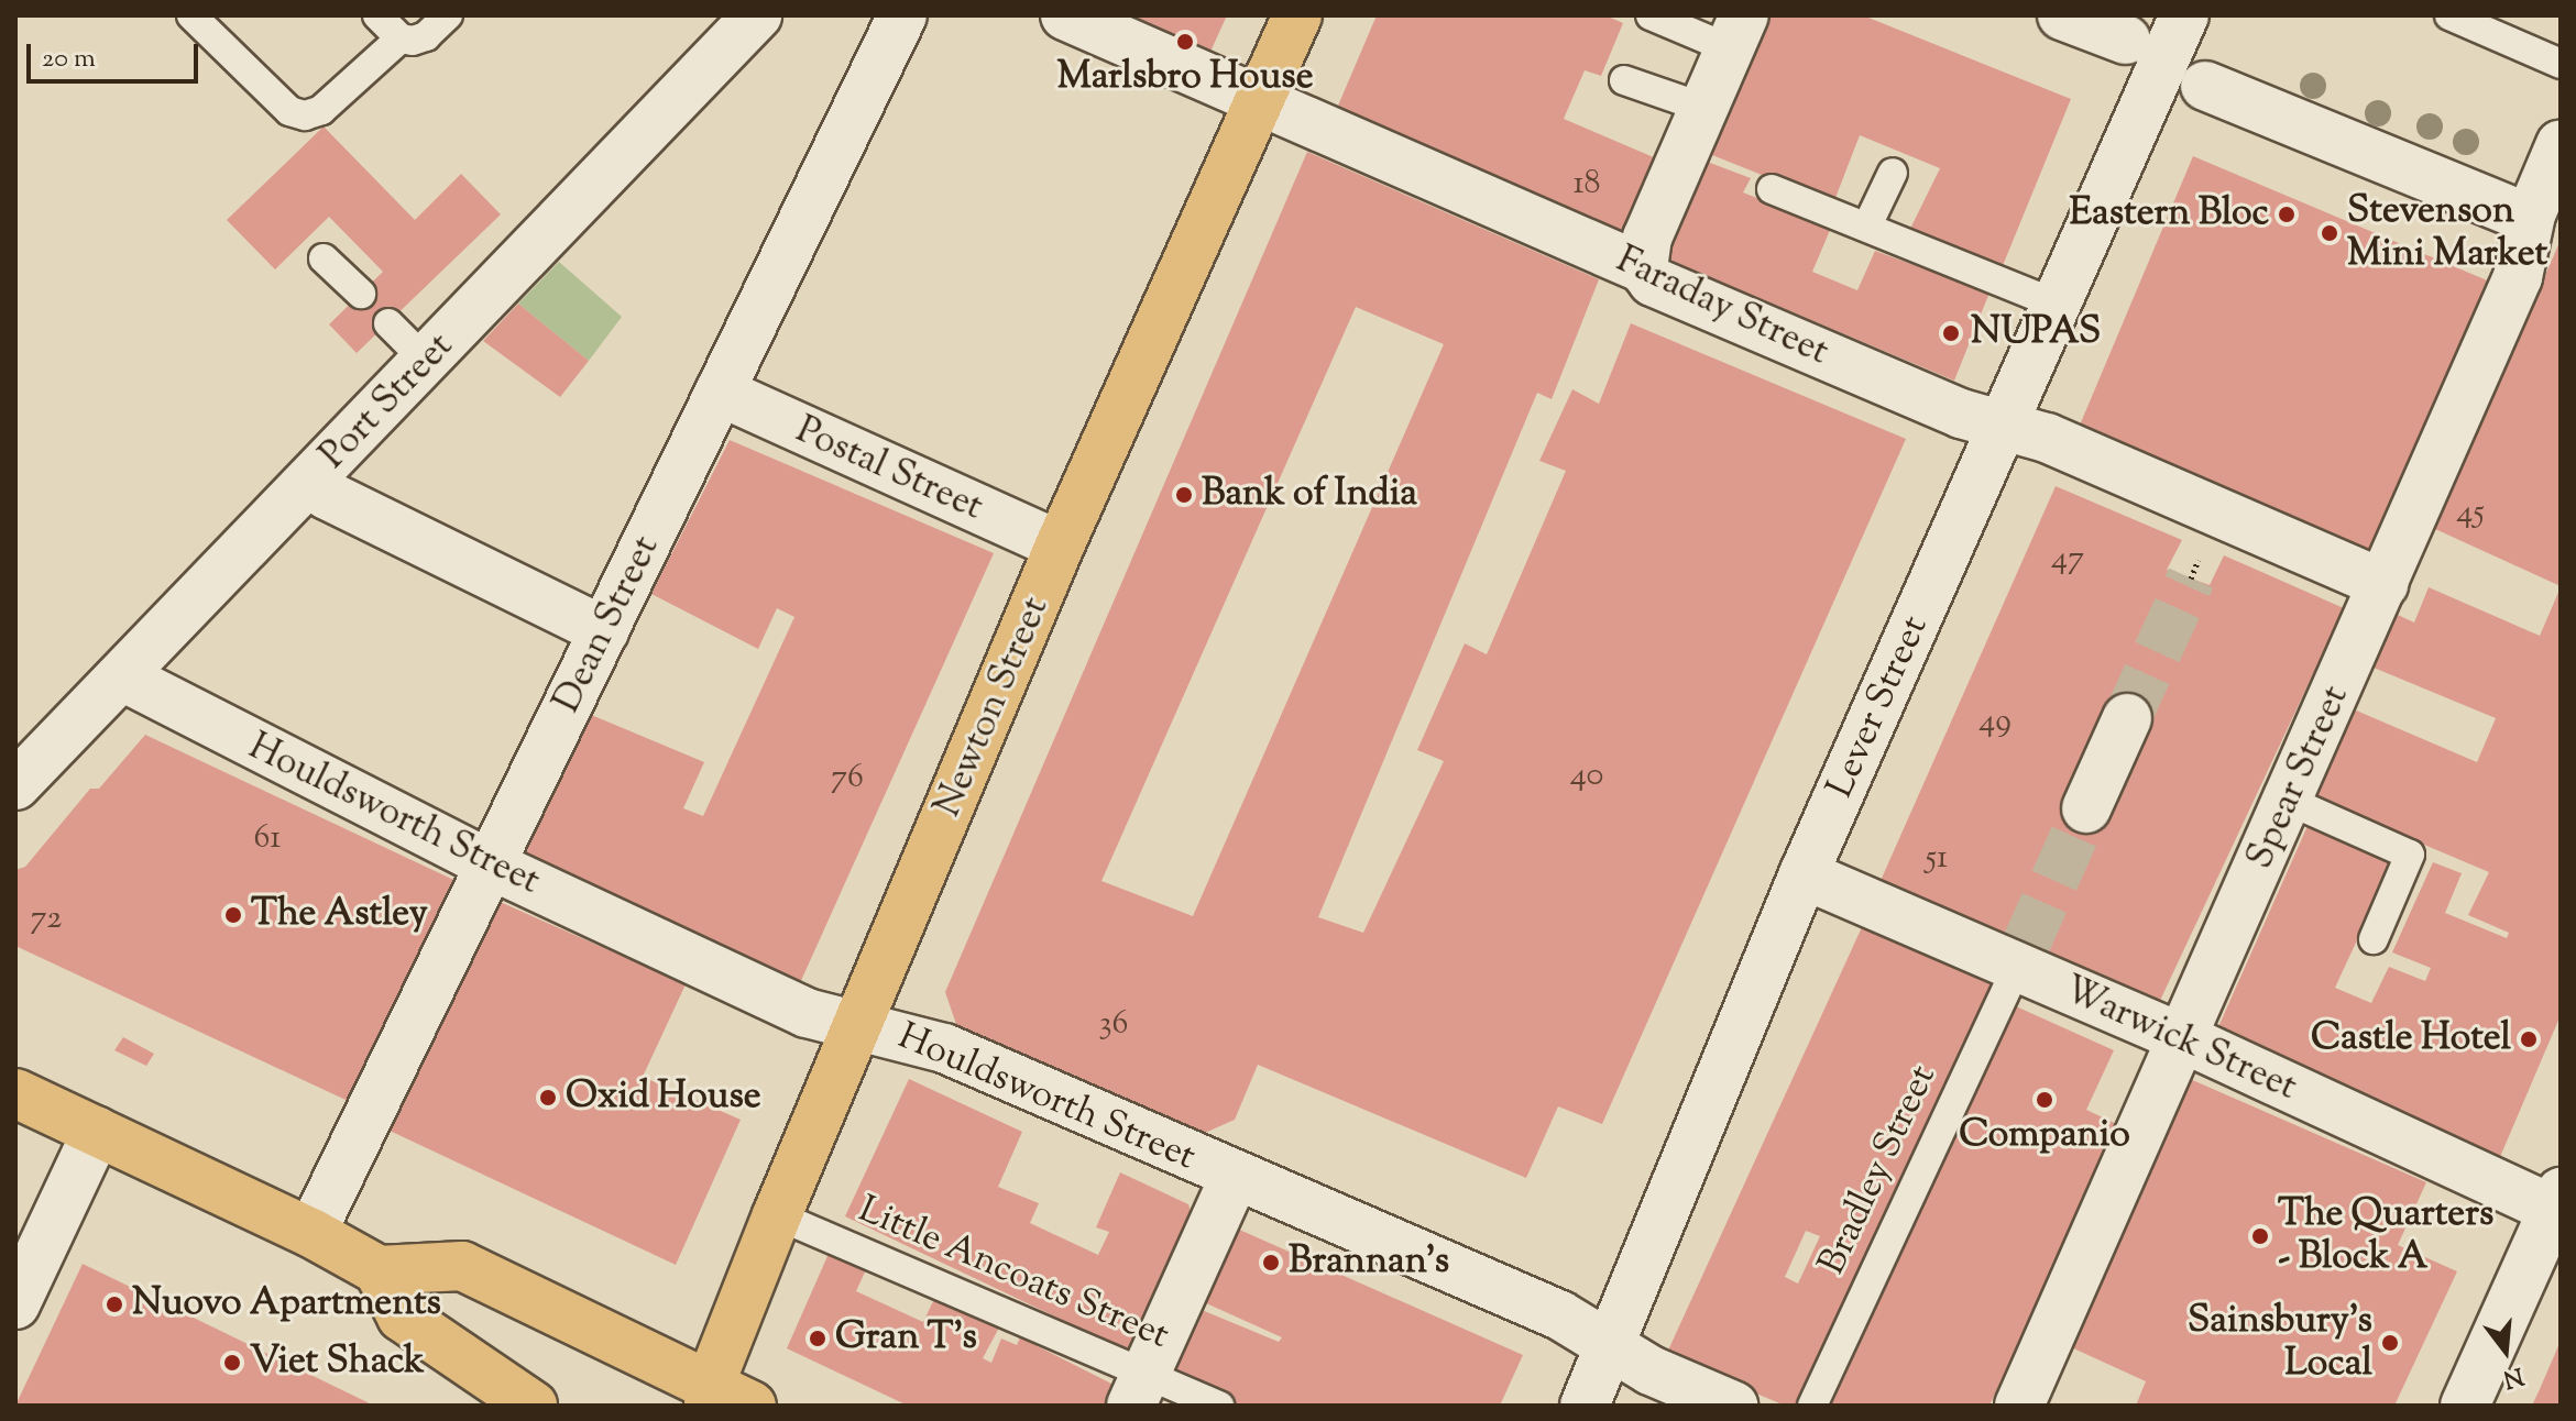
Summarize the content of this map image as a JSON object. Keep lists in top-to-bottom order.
{
  "streets": {
    "main road": ["Newton Street"],
    "street": [
      "Faraday Street",
      "Port Street",
      "Postal Street",
      "Dean Street",
      "Lever Street",
      "Spear Street",
      "Houldsworth Street",
      "Warwick Street"
    ],
    "lane": ["Bradley Street", "Little Ancoats Street"]
  },
  "crossings": [
    ["Faraday Street", "Newton Street"],
    ["Faraday Street", "Lever Street"],
    ["Faraday Street", "Spear Street"],
    ["Port Street", "Houldsworth Street"],
    ["Postal Street", "Dean Street"],
    ["Postal Street", "Newton Street"],
    ["Dean Street", "Houldsworth Street"],
    ["Newton Street", "Houldsworth Street"],
    ["Newton Street", "Little Ancoats Street"],
    ["Lever Street", "Houldsworth Street"],
    ["Lever Street", "Warwick Street"],
    ["Spear Street", "Warwick Street"],
    ["Warwick Street", "Bradley Street"]
  ],
  "places": [
    "Marlsbro House",
    "Eastern Bloc",
    "Stevenson Mini Market",
    "NUPAS",
    "Bank of India",
    "The Astley",
    "Castle Hotel",
    "Oxid House",
    "Companio",
    "The Quarters - Block A",
    "Brannan's",
    "Nuovo Apartments",
    "Gran T's",
    "Sainsbury's Local",
    "Viet Shack"
  ],
  "house_numbers": [
    "18",
    "45",
    "47",
    "49",
    "40",
    "76",
    "61",
    "51",
    "72",
    "36"
  ],
  "scale_bar": "20 m",
  "north": "bottom"
}
